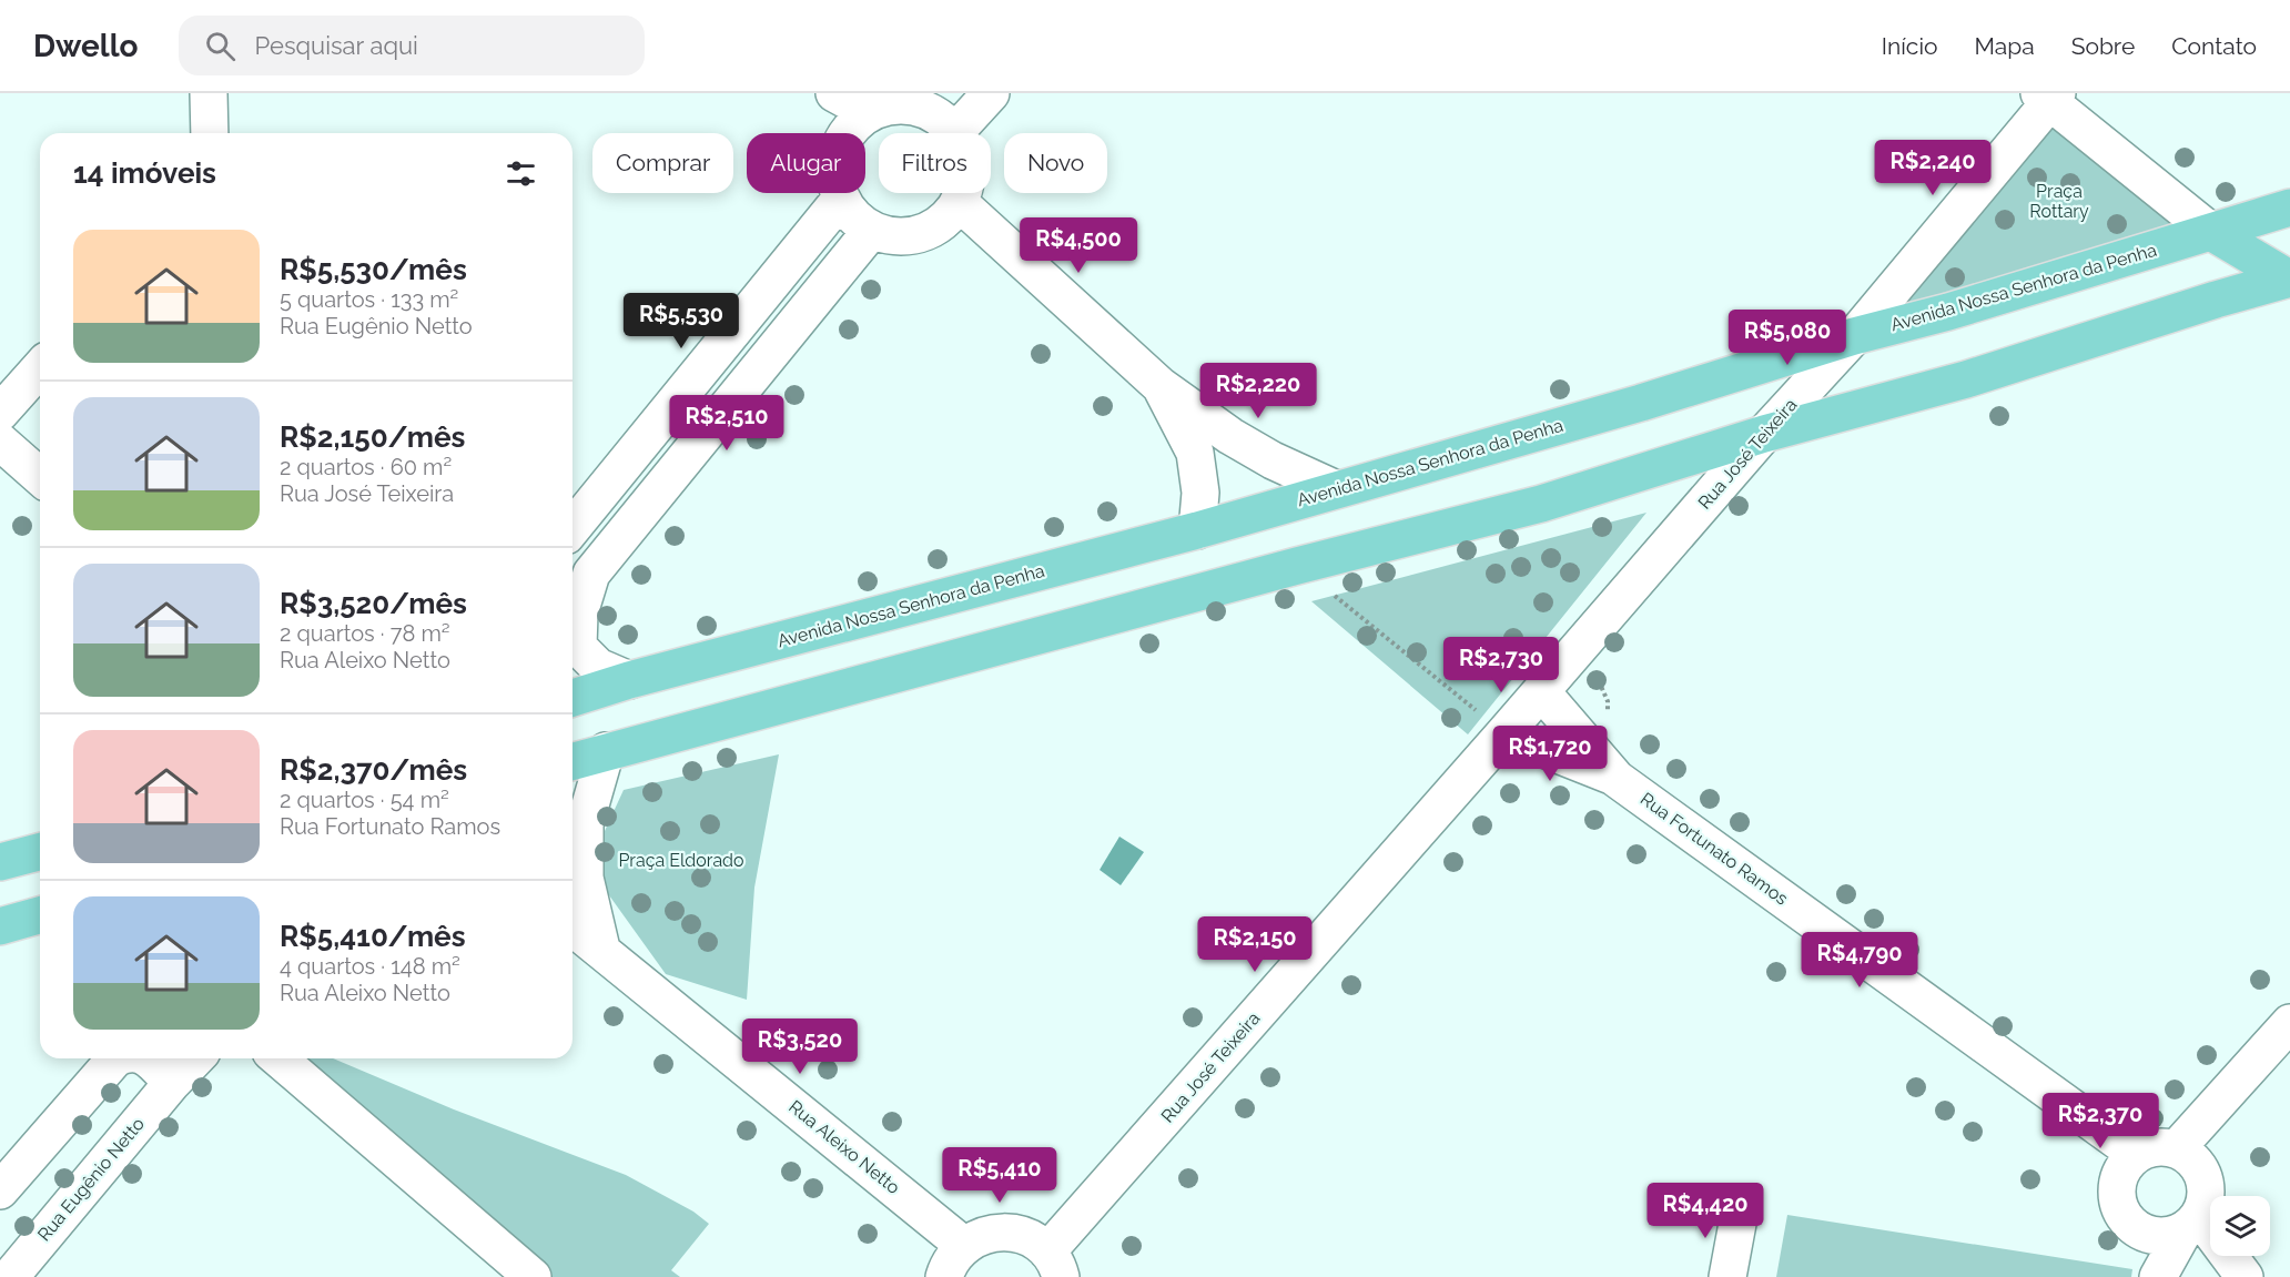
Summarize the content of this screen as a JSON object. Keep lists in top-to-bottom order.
{
  "streets": {
    "main road": ["Avenida Nossa Senhora da Penha"],
    "street": [
      "Rua José Teixeira",
      "Rua Fortunato Ramos",
      "Rua Aleixo Netto",
      "Rua Eugênio Netto"
    ]
  },
  "crossings": [
    ["Avenida Nossa Senhora da Penha", "Rua José Teixeira"],
    ["Rua José Teixeira", "Rua Fortunato Ramos"]
  ],
  "parks": ["Praça Rottary", "Praça Eldorado"],
  "page": {
    "header": "Dwello",
    "search": "Pesquisar aqui",
    "nav": [
      "Início",
      "Mapa",
      "Sobre",
      "Contato"
    ],
    "chip": [
      "Comprar",
      "Alugar",
      "Filtros",
      "Novo"
    ],
    "heading": "14 imóveis",
    "price": [
      "R$2,240",
      "R$4,500",
      "R$5,530",
      "R$5,080",
      "R$2,220",
      "R$2,510",
      "R$2,730",
      "R$1,720",
      "R$2,150",
      "R$4,790",
      "R$3,520",
      "R$2,370",
      "R$5,410",
      "R$4,420"
    ],
    "list": [
      {
        "name": "R$5,530/mês",
        "note": "5 quartos · 133 m² · Rua Eugênio Netto"
      },
      {
        "name": "R$2,150/mês",
        "note": "2 quartos · 60 m² · Rua José Teixeira"
      },
      {
        "name": "R$3,520/mês",
        "note": "2 quartos · 78 m² · Rua Aleixo Netto"
      },
      {
        "name": "R$2,370/mês",
        "note": "2 quartos · 54 m² · Rua Fortunato Ramos"
      },
      {
        "name": "R$5,410/mês",
        "note": "4 quartos · 148 m² · Rua Aleixo Netto"
      }
    ]
  }
}
